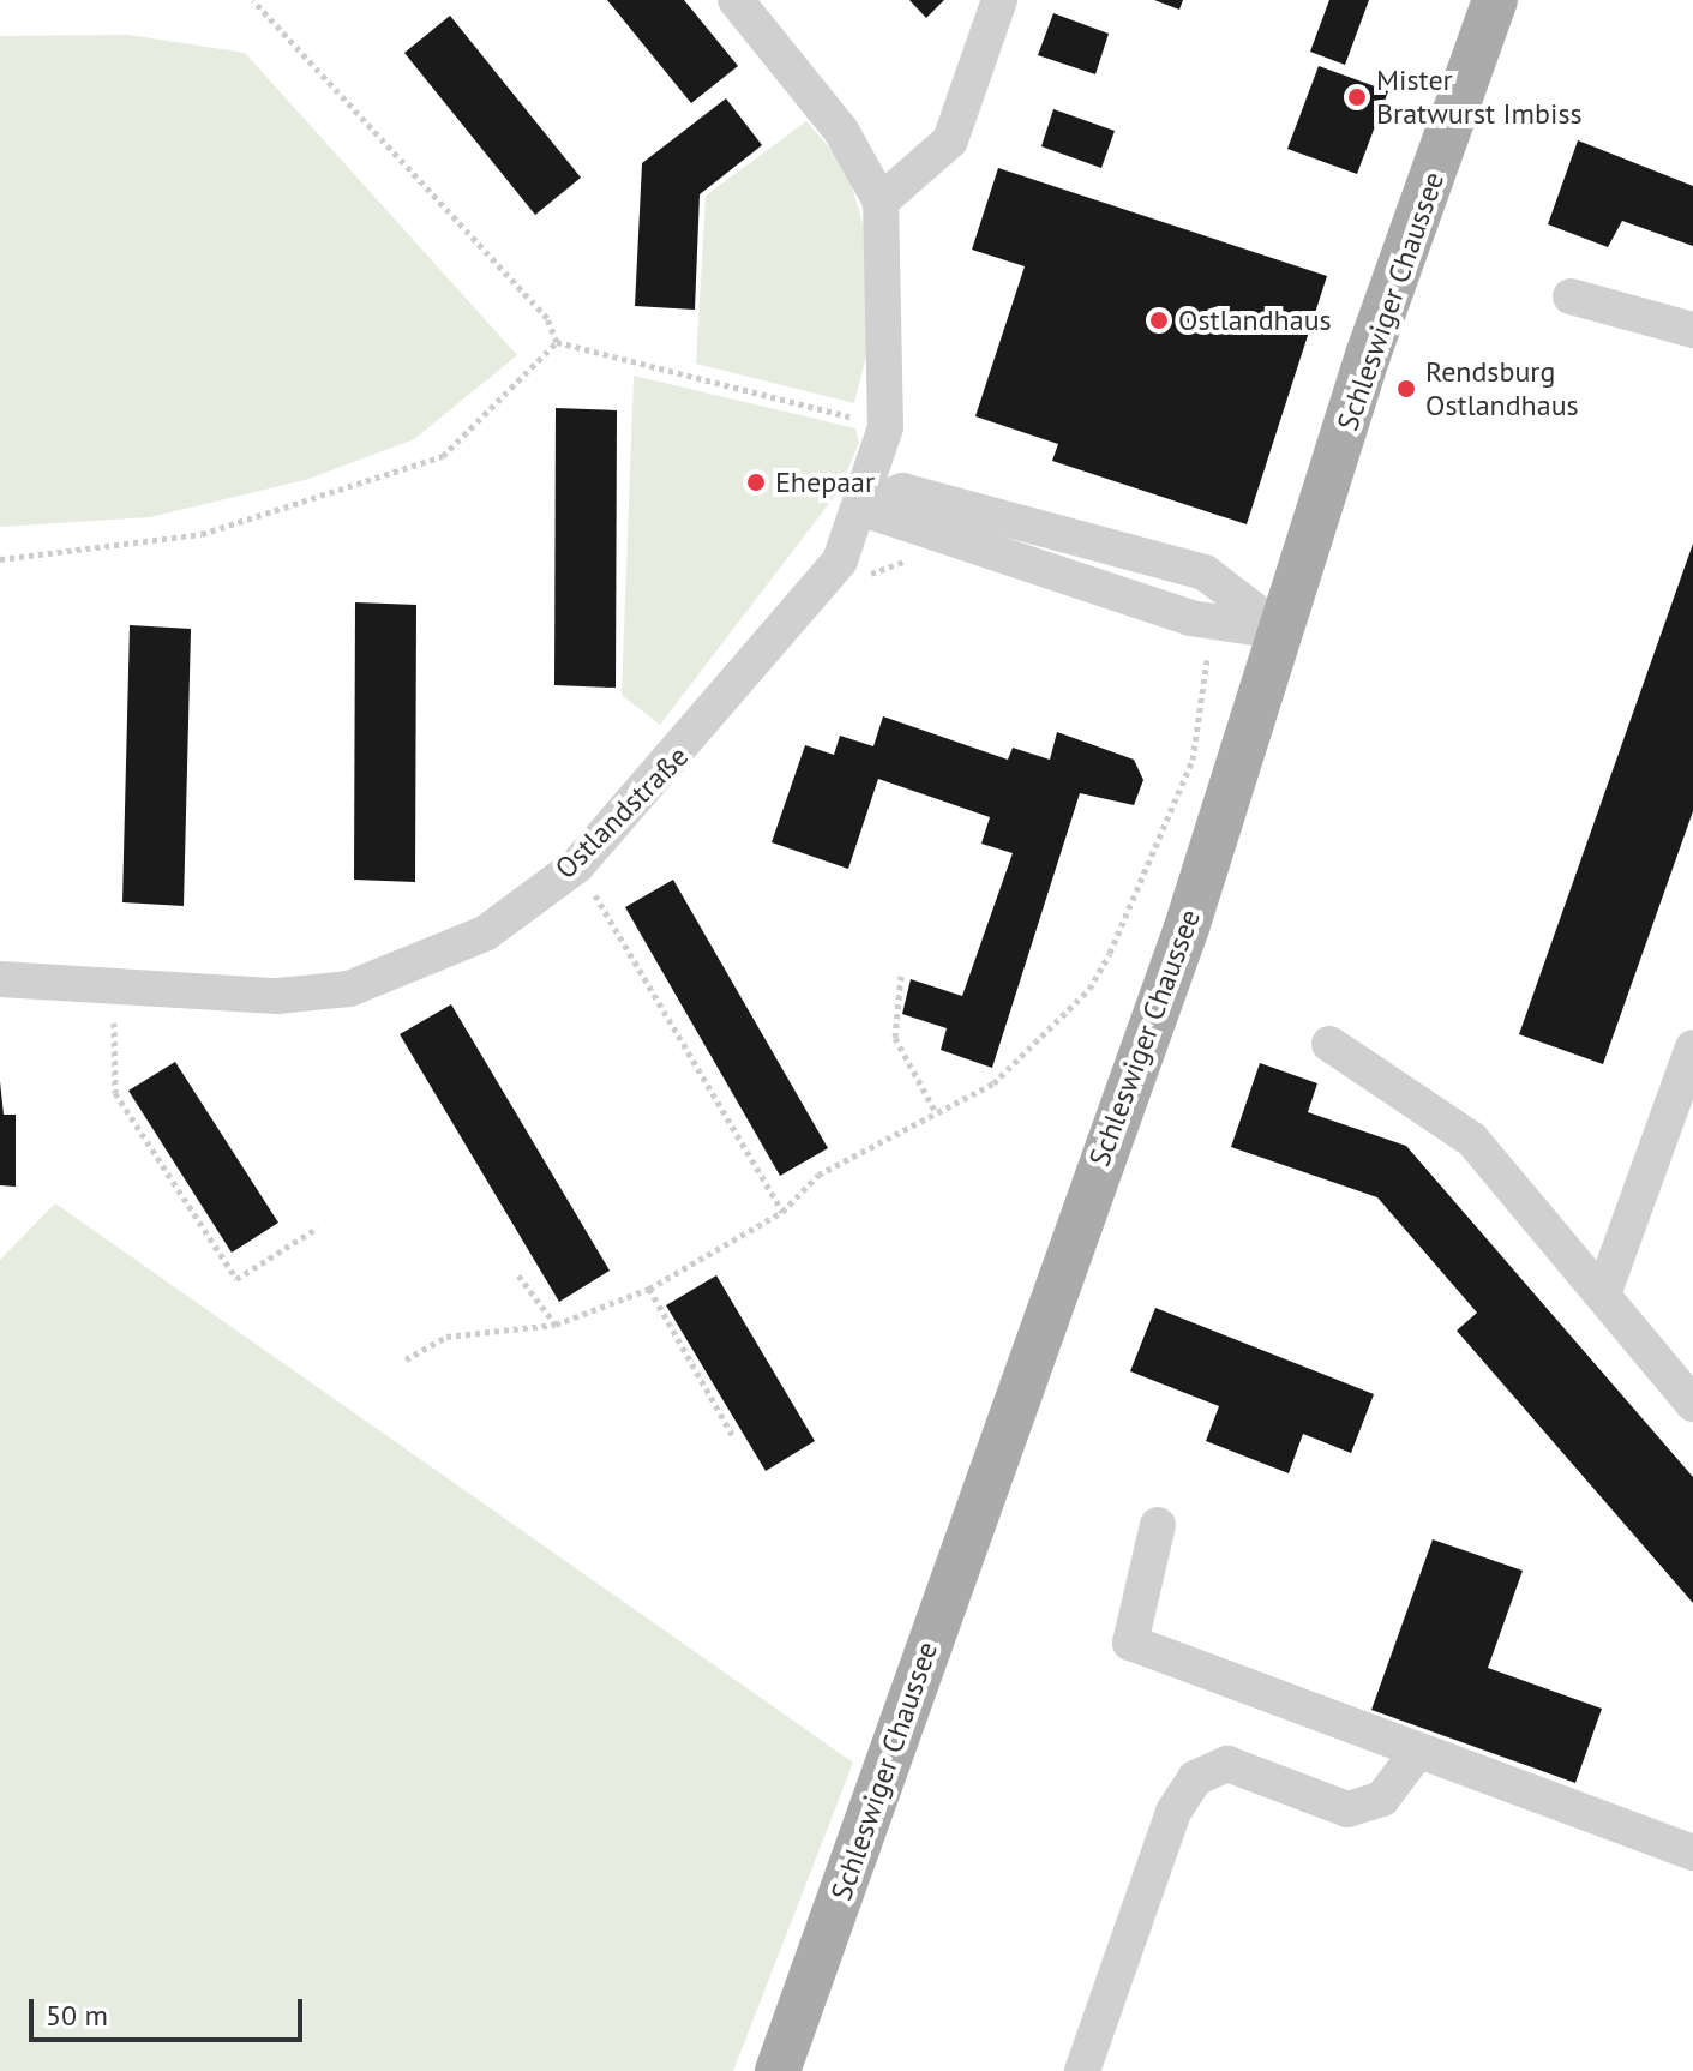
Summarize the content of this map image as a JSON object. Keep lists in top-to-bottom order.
{
  "streets": {
    "main road": ["Schleswiger Chaussee"],
    "street": ["Ostlandstraße"]
  },
  "places": [
    "Mister Bratwurst Imbiss",
    "Ostlandhaus",
    "Rendsburg Ostlandhaus",
    "Ehepaar"
  ],
  "scale_bar": "50 m"
}
